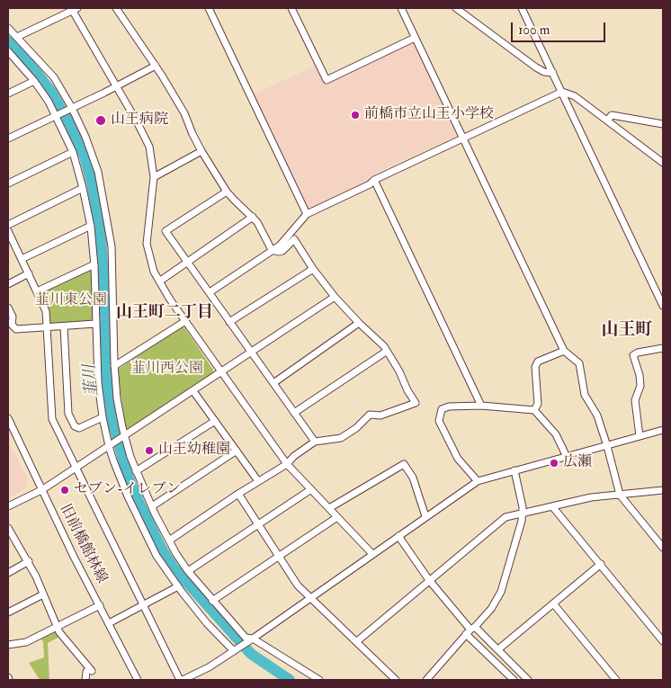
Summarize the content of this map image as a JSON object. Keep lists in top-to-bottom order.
{
  "streets": {
    "street": ["旧前橋館林線"]
  },
  "districts": ["山王町二丁目", "山王町"],
  "water": ["韮川"],
  "parks": ["韮川東公園", "韮川西公園"],
  "places": [
    "前橋市立山王小学校",
    "山王病院",
    "山王幼稚園",
    "広瀬",
    "セブン-イレブン"
  ],
  "scale_bar": "100 m"
}
